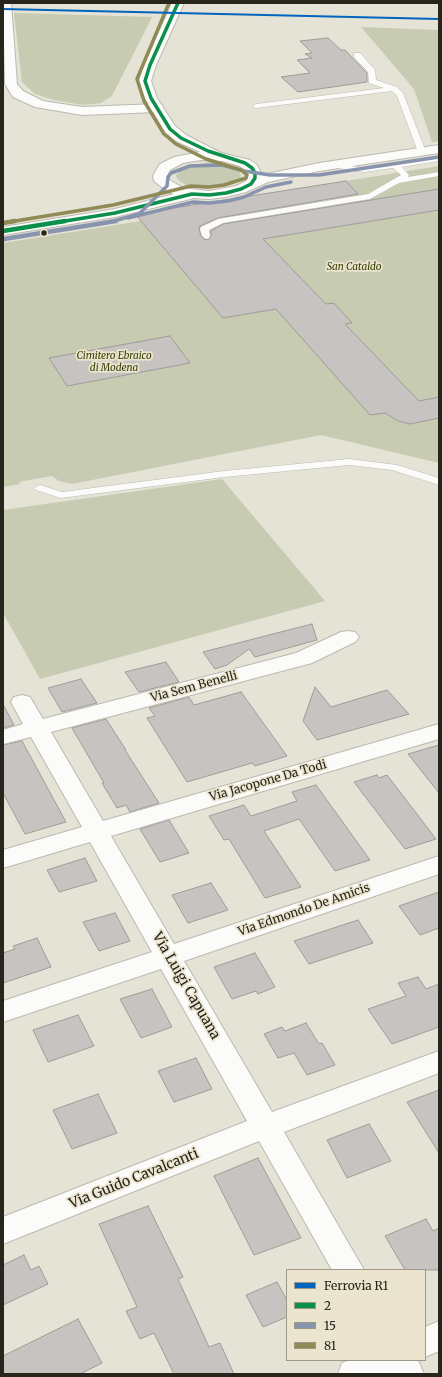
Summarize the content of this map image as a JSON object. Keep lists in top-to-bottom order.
{
  "streets": {
    "street": [
      "Via Sem Benelli",
      "Via Jacopone Da Todi",
      "Via Edmondo De Amicis",
      "Via Luigi Capuana",
      "Via Guido Cavalcanti"
    ]
  },
  "crossings": [
    ["Via Sem Benelli", "Via Luigi Capuana"],
    ["Via Jacopone Da Todi", "Via Luigi Capuana"],
    ["Via Edmondo De Amicis", "Via Luigi Capuana"],
    ["Via Luigi Capuana", "Via Guido Cavalcanti"]
  ],
  "parks": ["San Cataldo", "Cimitero Ebraico di Modena"],
  "lines": [
    "transit line 2",
    "transit line 81",
    "rail line R1",
    "transit line 15"
  ],
  "legend": [
    "Ferrovia R1",
    "2",
    "15",
    "81"
  ]
}
